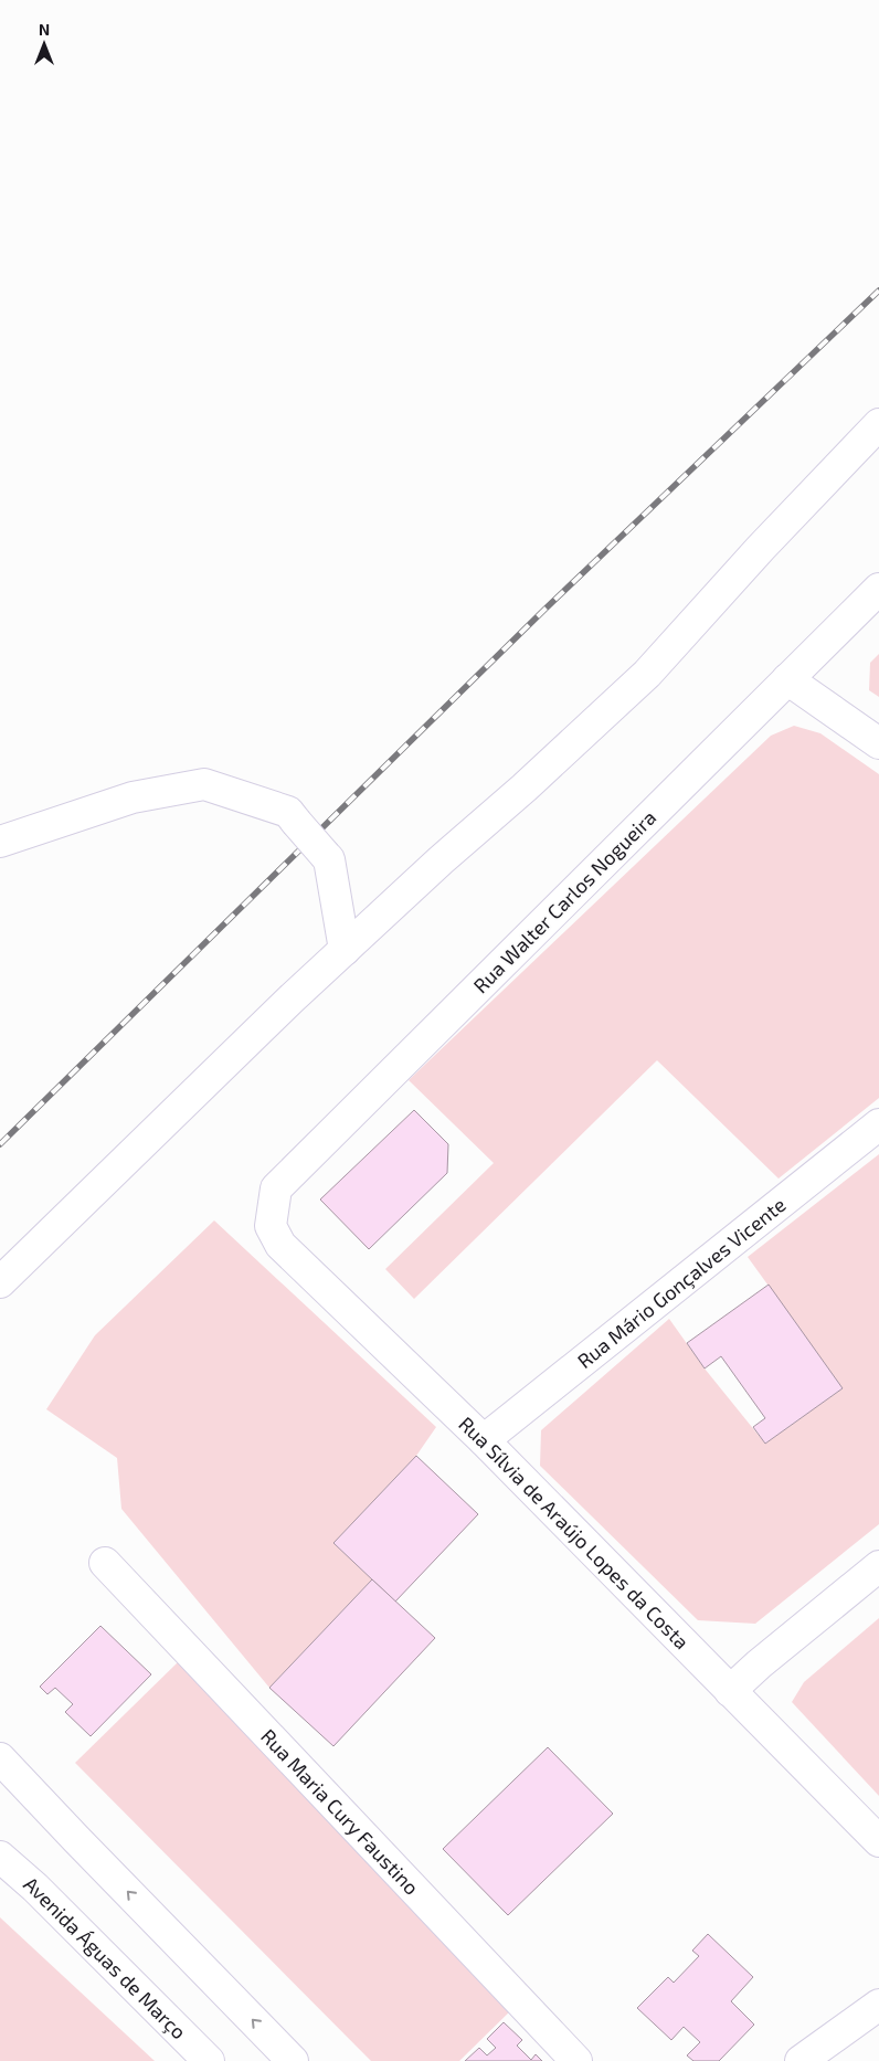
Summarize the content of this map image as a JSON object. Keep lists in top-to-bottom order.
{
  "streets": {
    "street": [
      "Rua Walter Carlos Nogueira",
      "Rua Mário Gonçalves Vicente",
      "Rua Sílvia de Araújo Lopes da Costa",
      "Rua Maria Cury Faustino",
      "Avenida Águas de Março"
    ]
  },
  "crossings": [
    ["Rua Walter Carlos Nogueira", "Rua Sílvia de Araújo Lopes da Costa"],
    ["Rua Mário Gonçalves Vicente", "Rua Sílvia de Araújo Lopes da Costa"]
  ],
  "north": "top"
}
